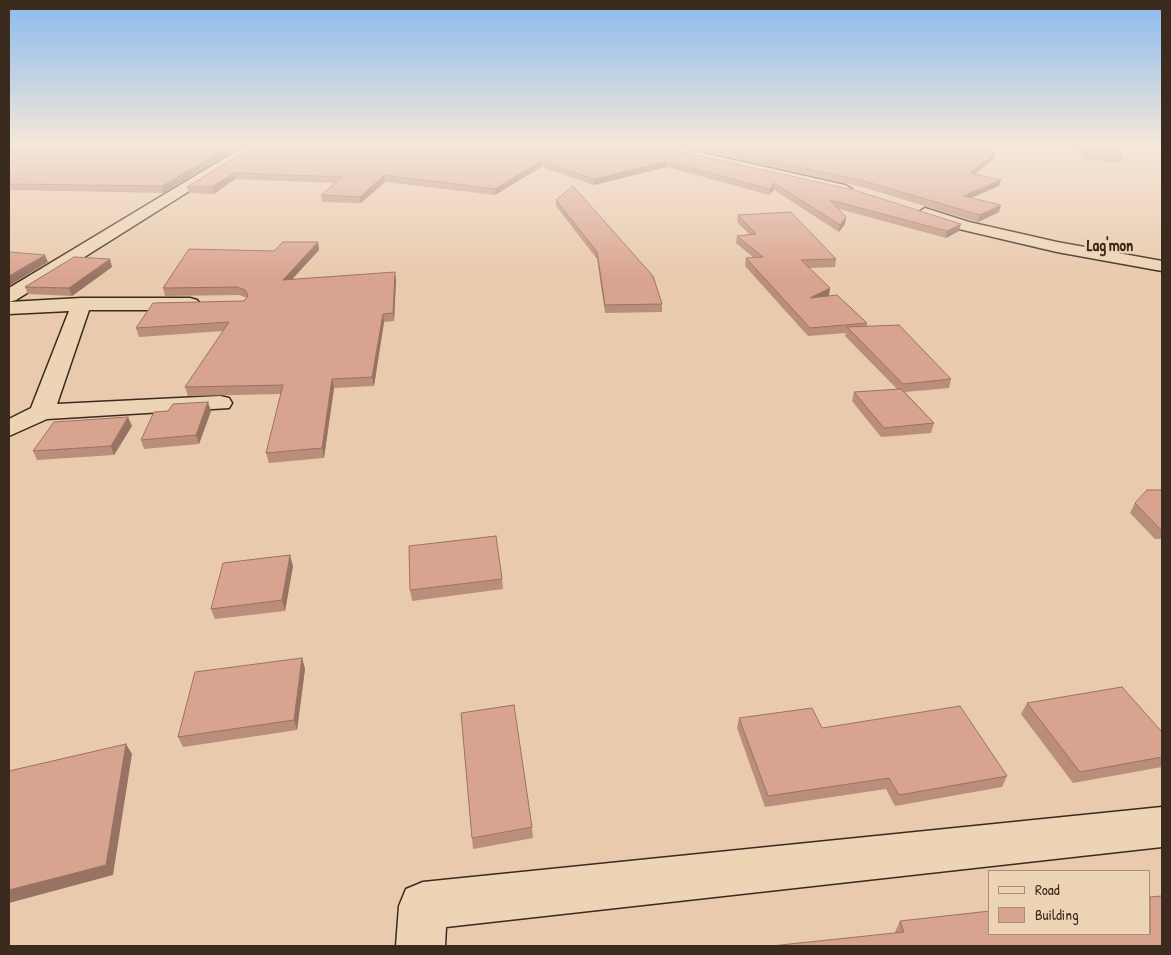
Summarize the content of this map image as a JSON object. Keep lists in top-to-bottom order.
{
  "districts": ["Lag'mon"],
  "legend": ["Road", "Building"]
}
